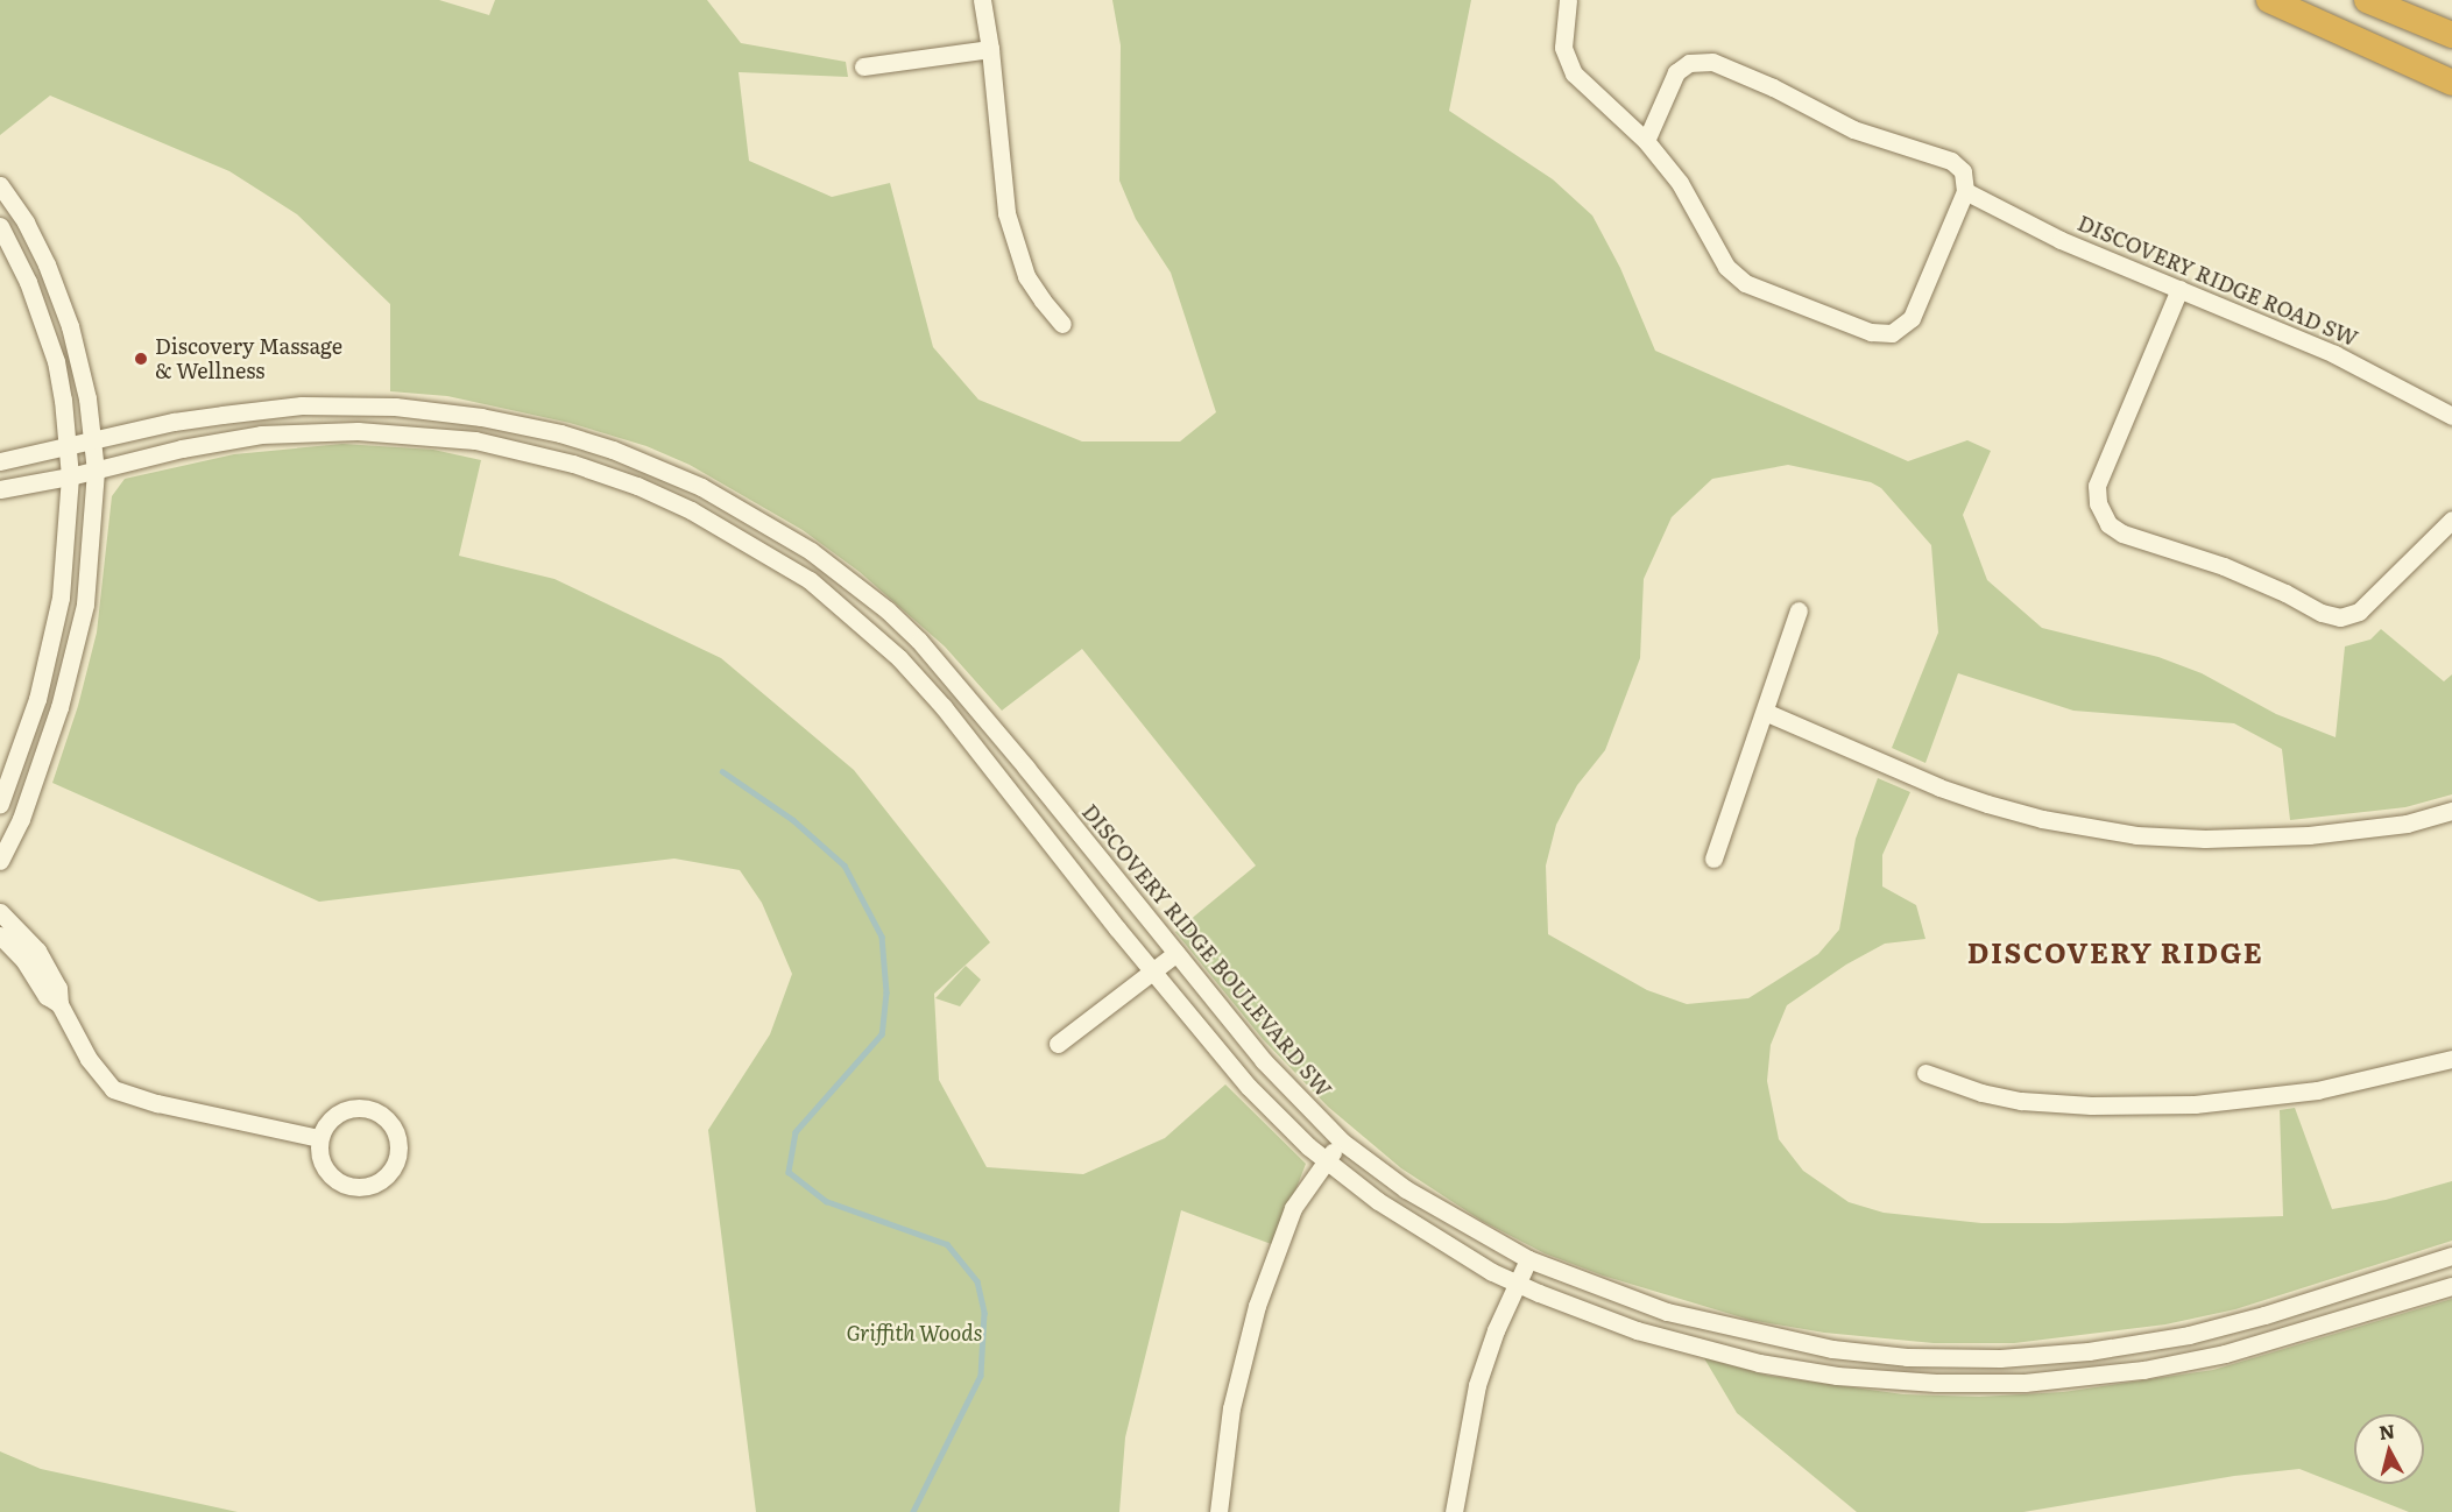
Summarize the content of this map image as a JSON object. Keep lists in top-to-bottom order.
{
  "streets": {
    "street": ["DISCOVERY RIDGE ROAD SW", "DISCOVERY RIDGE BOULEVARD SW"]
  },
  "districts": ["DISCOVERY RIDGE"],
  "parks": ["Griffith Woods"],
  "places": ["Discovery Massage & Wellness"],
  "north": "top"
}
